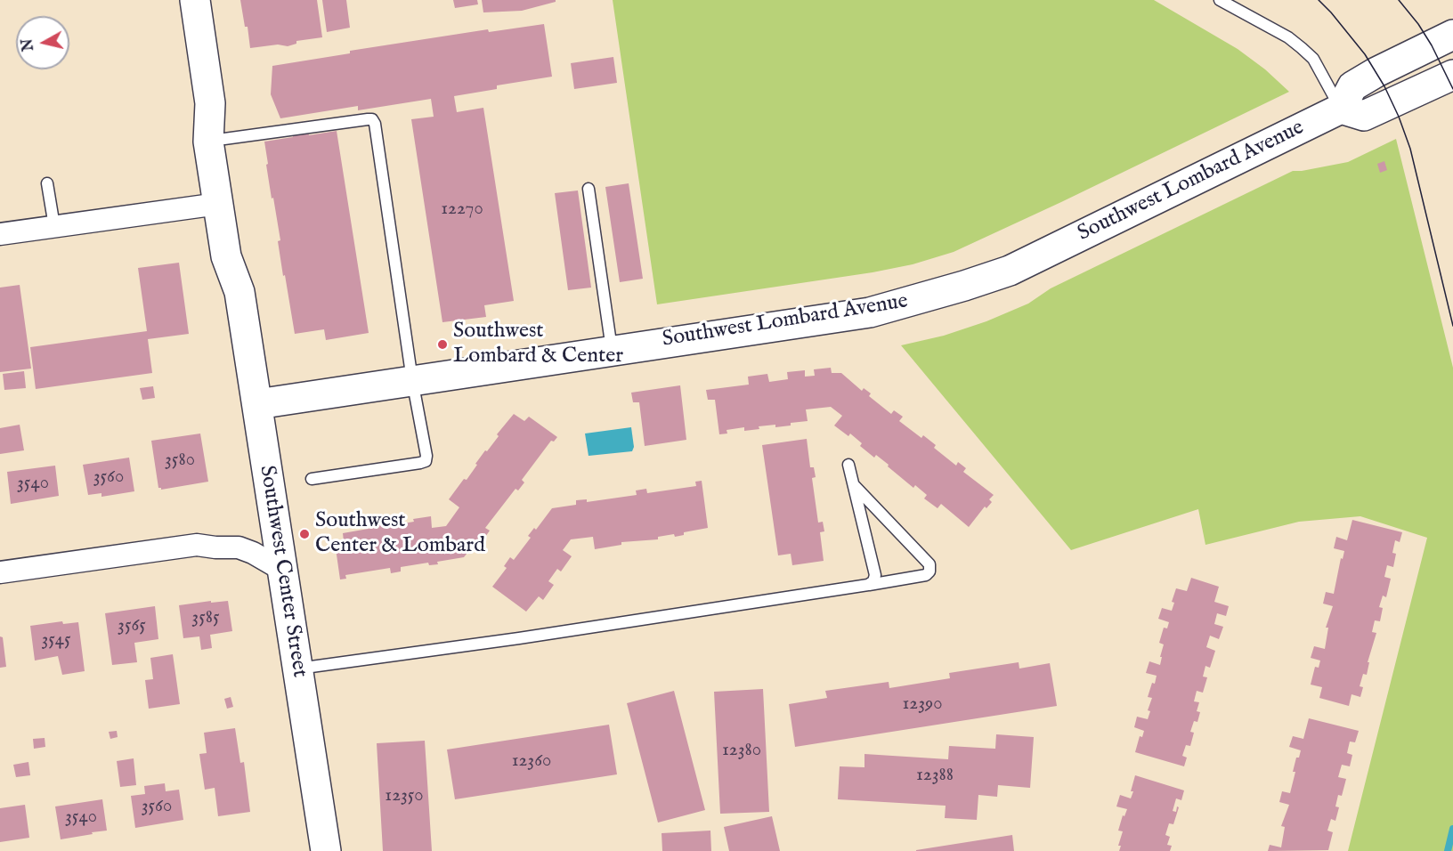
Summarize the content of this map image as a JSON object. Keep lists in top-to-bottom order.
{
  "streets": {
    "street": ["Southwest Lombard Avenue", "Southwest Center Street"]
  },
  "crossings": [
    ["Southwest Lombard Avenue", "Southwest Center Street"]
  ],
  "places": ["Southwest Lombard & Center", "Southwest Center & Lombard"],
  "house_numbers": [
    "12270",
    "3580",
    "3560",
    "3540",
    "3585",
    "3565",
    "3545",
    "12390",
    "12380",
    "12360",
    "12388",
    "12350",
    "3560",
    "3540"
  ],
  "north": "left"
}
